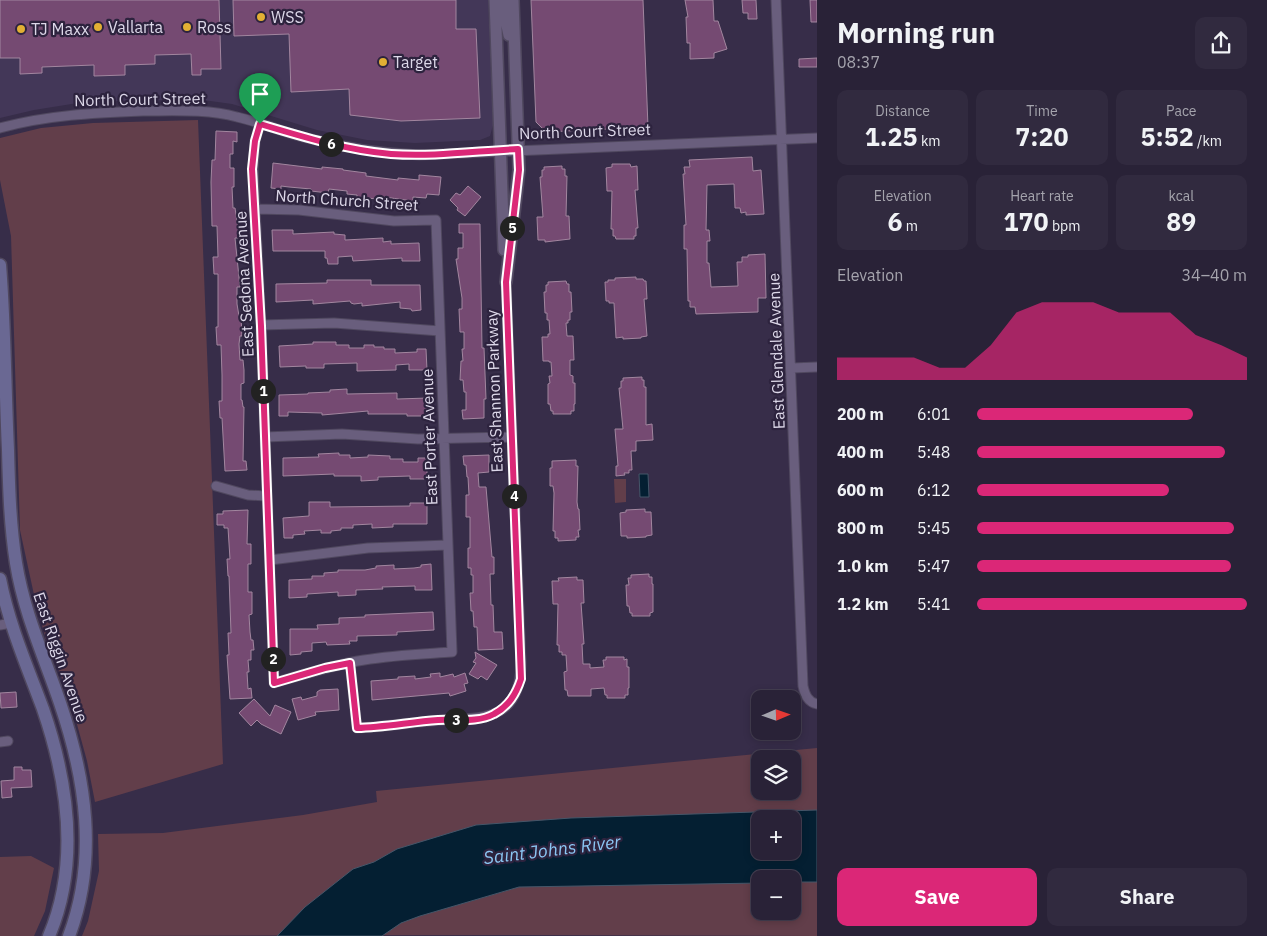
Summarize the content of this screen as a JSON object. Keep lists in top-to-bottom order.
{
  "streets": {
    "main road": ["East Riggin Avenue"],
    "street": [
      "North Court Street",
      "North Church Street",
      "East Sedona Avenue",
      "East Glendale Avenue",
      "East Shannon Parkway",
      "East Porter Avenue"
    ]
  },
  "crossings": [
    ["North Court Street", "East Sedona Avenue"],
    ["North Court Street", "East Glendale Avenue"],
    ["North Court Street", "East Shannon Parkway"],
    ["North Church Street", "East Sedona Avenue"],
    ["North Church Street", "East Porter Avenue"],
    ["East Sedona Avenue", "East Shannon Parkway"],
    ["East Sedona Avenue", "East Porter Avenue"],
    ["East Shannon Parkway", "East Porter Avenue"]
  ],
  "water": ["Saint Johns River"],
  "places": [
    "WSS",
    "Vallarta",
    "Ross",
    "TJ Maxx",
    "Target"
  ],
  "north": "right",
  "page": {
    "heading": ["Morning run", "08:37"],
    "stats": [
      ["Distance", "1.25 km"],
      ["Time", "7:20"],
      ["Pace", "5:52 /km"],
      ["Elevation", "6 m"],
      ["Heart rate", "170 bpm"],
      ["kcal", "89"]
    ],
    "pins": [
      "6",
      "5",
      "1",
      "4",
      "2",
      "3"
    ],
    "chart": ["Elevation", "34–40 m"],
    "list": [
      {
        "name": "200 m",
        "note": "6:01"
      },
      {
        "name": "400 m",
        "note": "5:48"
      },
      {
        "name": "600 m",
        "note": "6:12"
      },
      {
        "name": "800 m",
        "note": "5:45"
      },
      {
        "name": "1.0 km",
        "note": "5:47"
      },
      {
        "name": "1.2 km",
        "note": "5:41"
      }
    ],
    "map_buttons": ["+", "−"],
    "buttons": ["Save", "Share"]
  }
}
